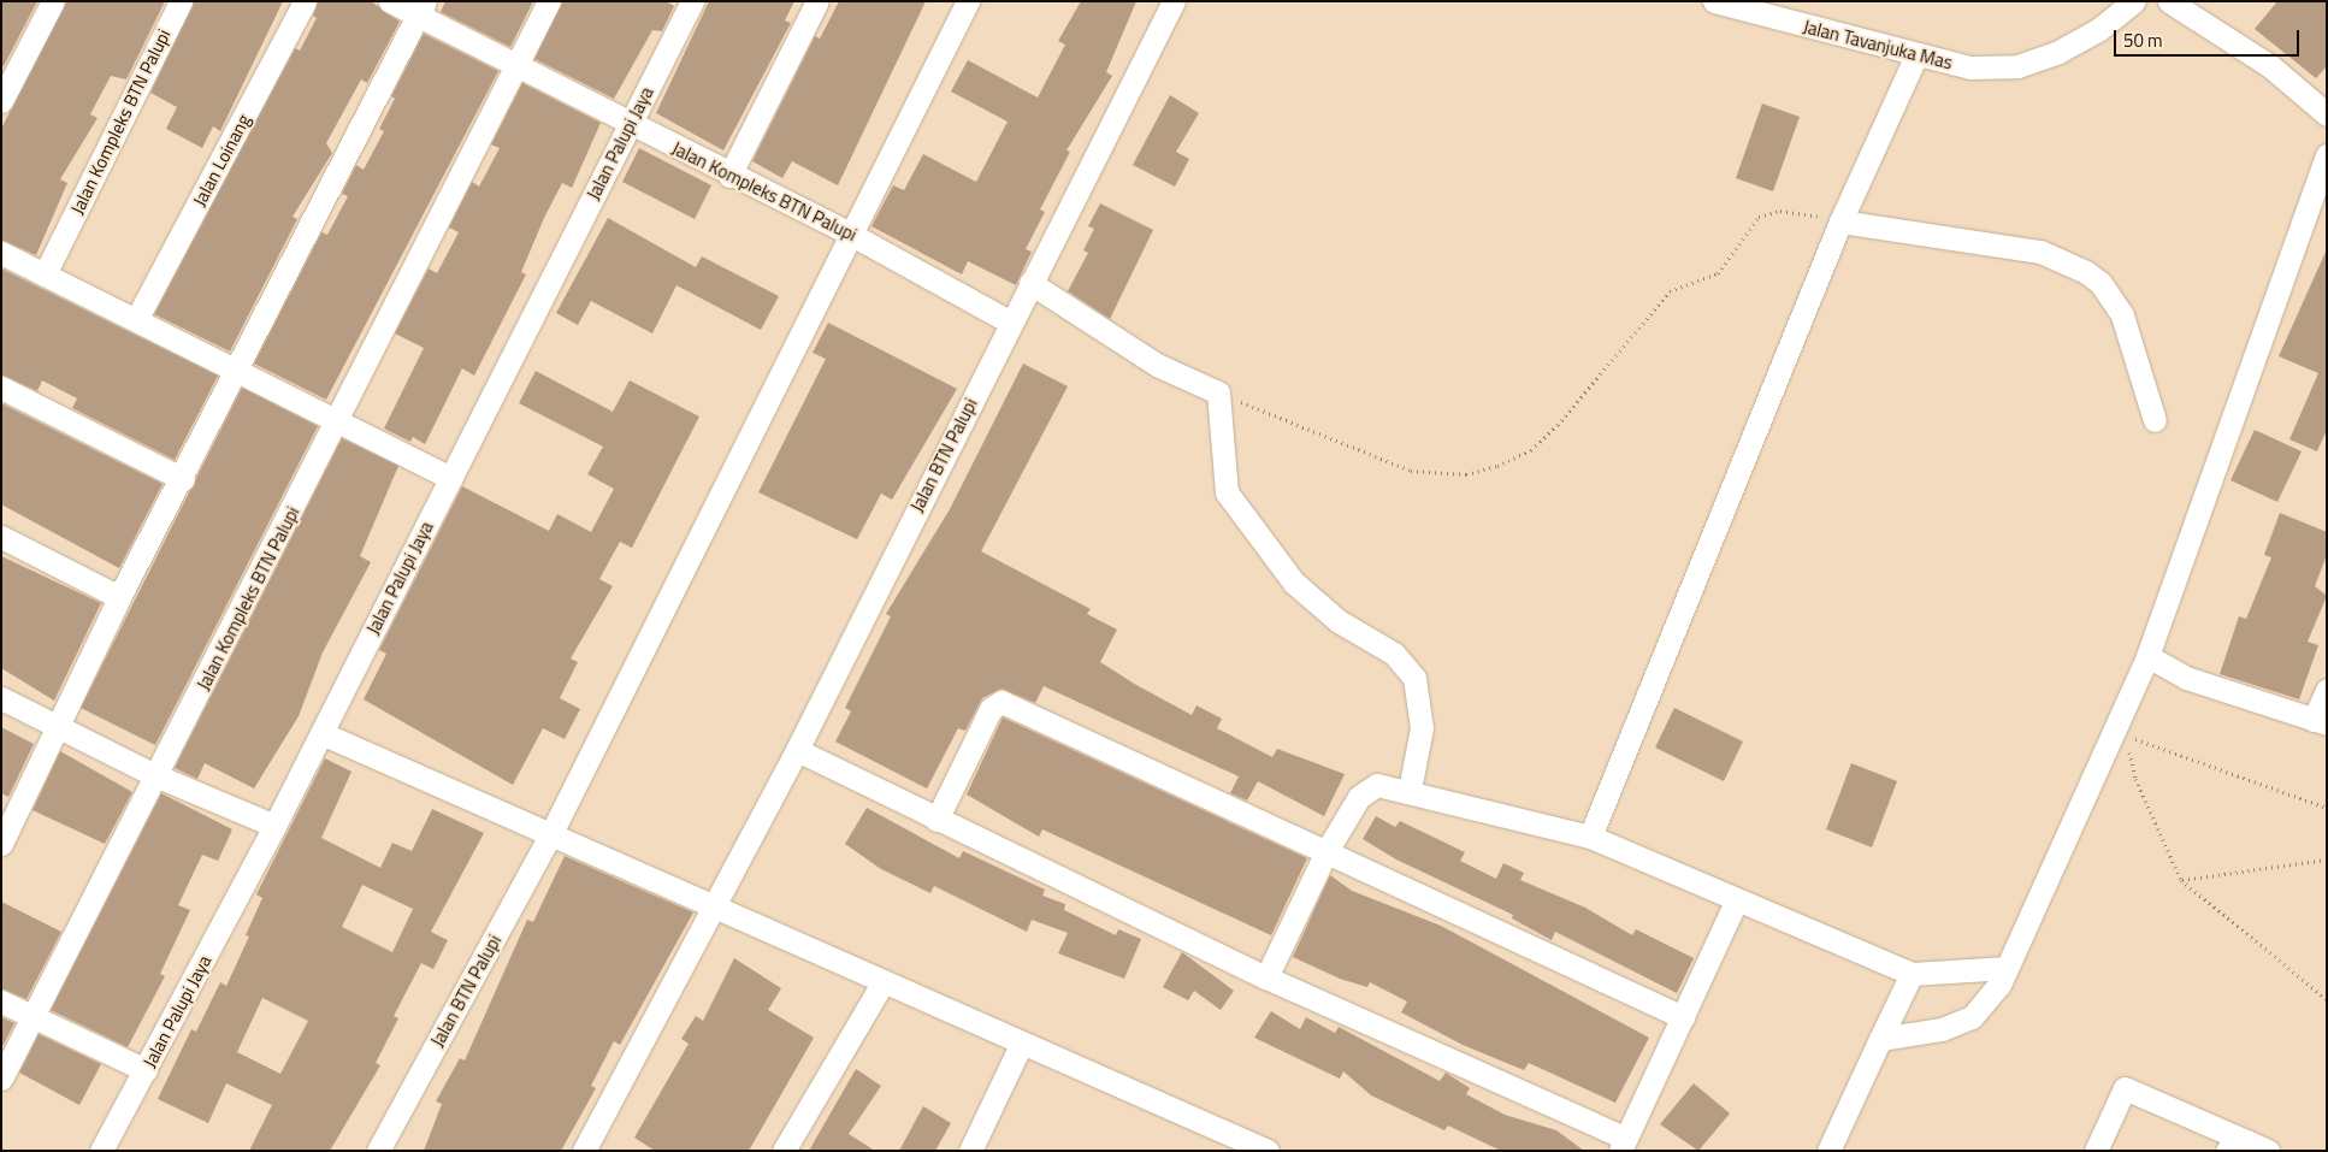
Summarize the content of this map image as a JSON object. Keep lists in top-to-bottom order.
{
  "streets": {
    "street": [
      "Jalan Tavanjuka Mas",
      "Jalan Kompleks BTN Palupi",
      "Jalan Palupi Jaya",
      "Jalan Loinang",
      "Jalan BTN Palupi"
    ]
  },
  "crossings": [
    ["Jalan Kompleks BTN Palupi", "Jalan Palupi Jaya"],
    ["Jalan Kompleks BTN Palupi", "Jalan BTN Palupi"]
  ],
  "scale_bar": "50 m"
}
